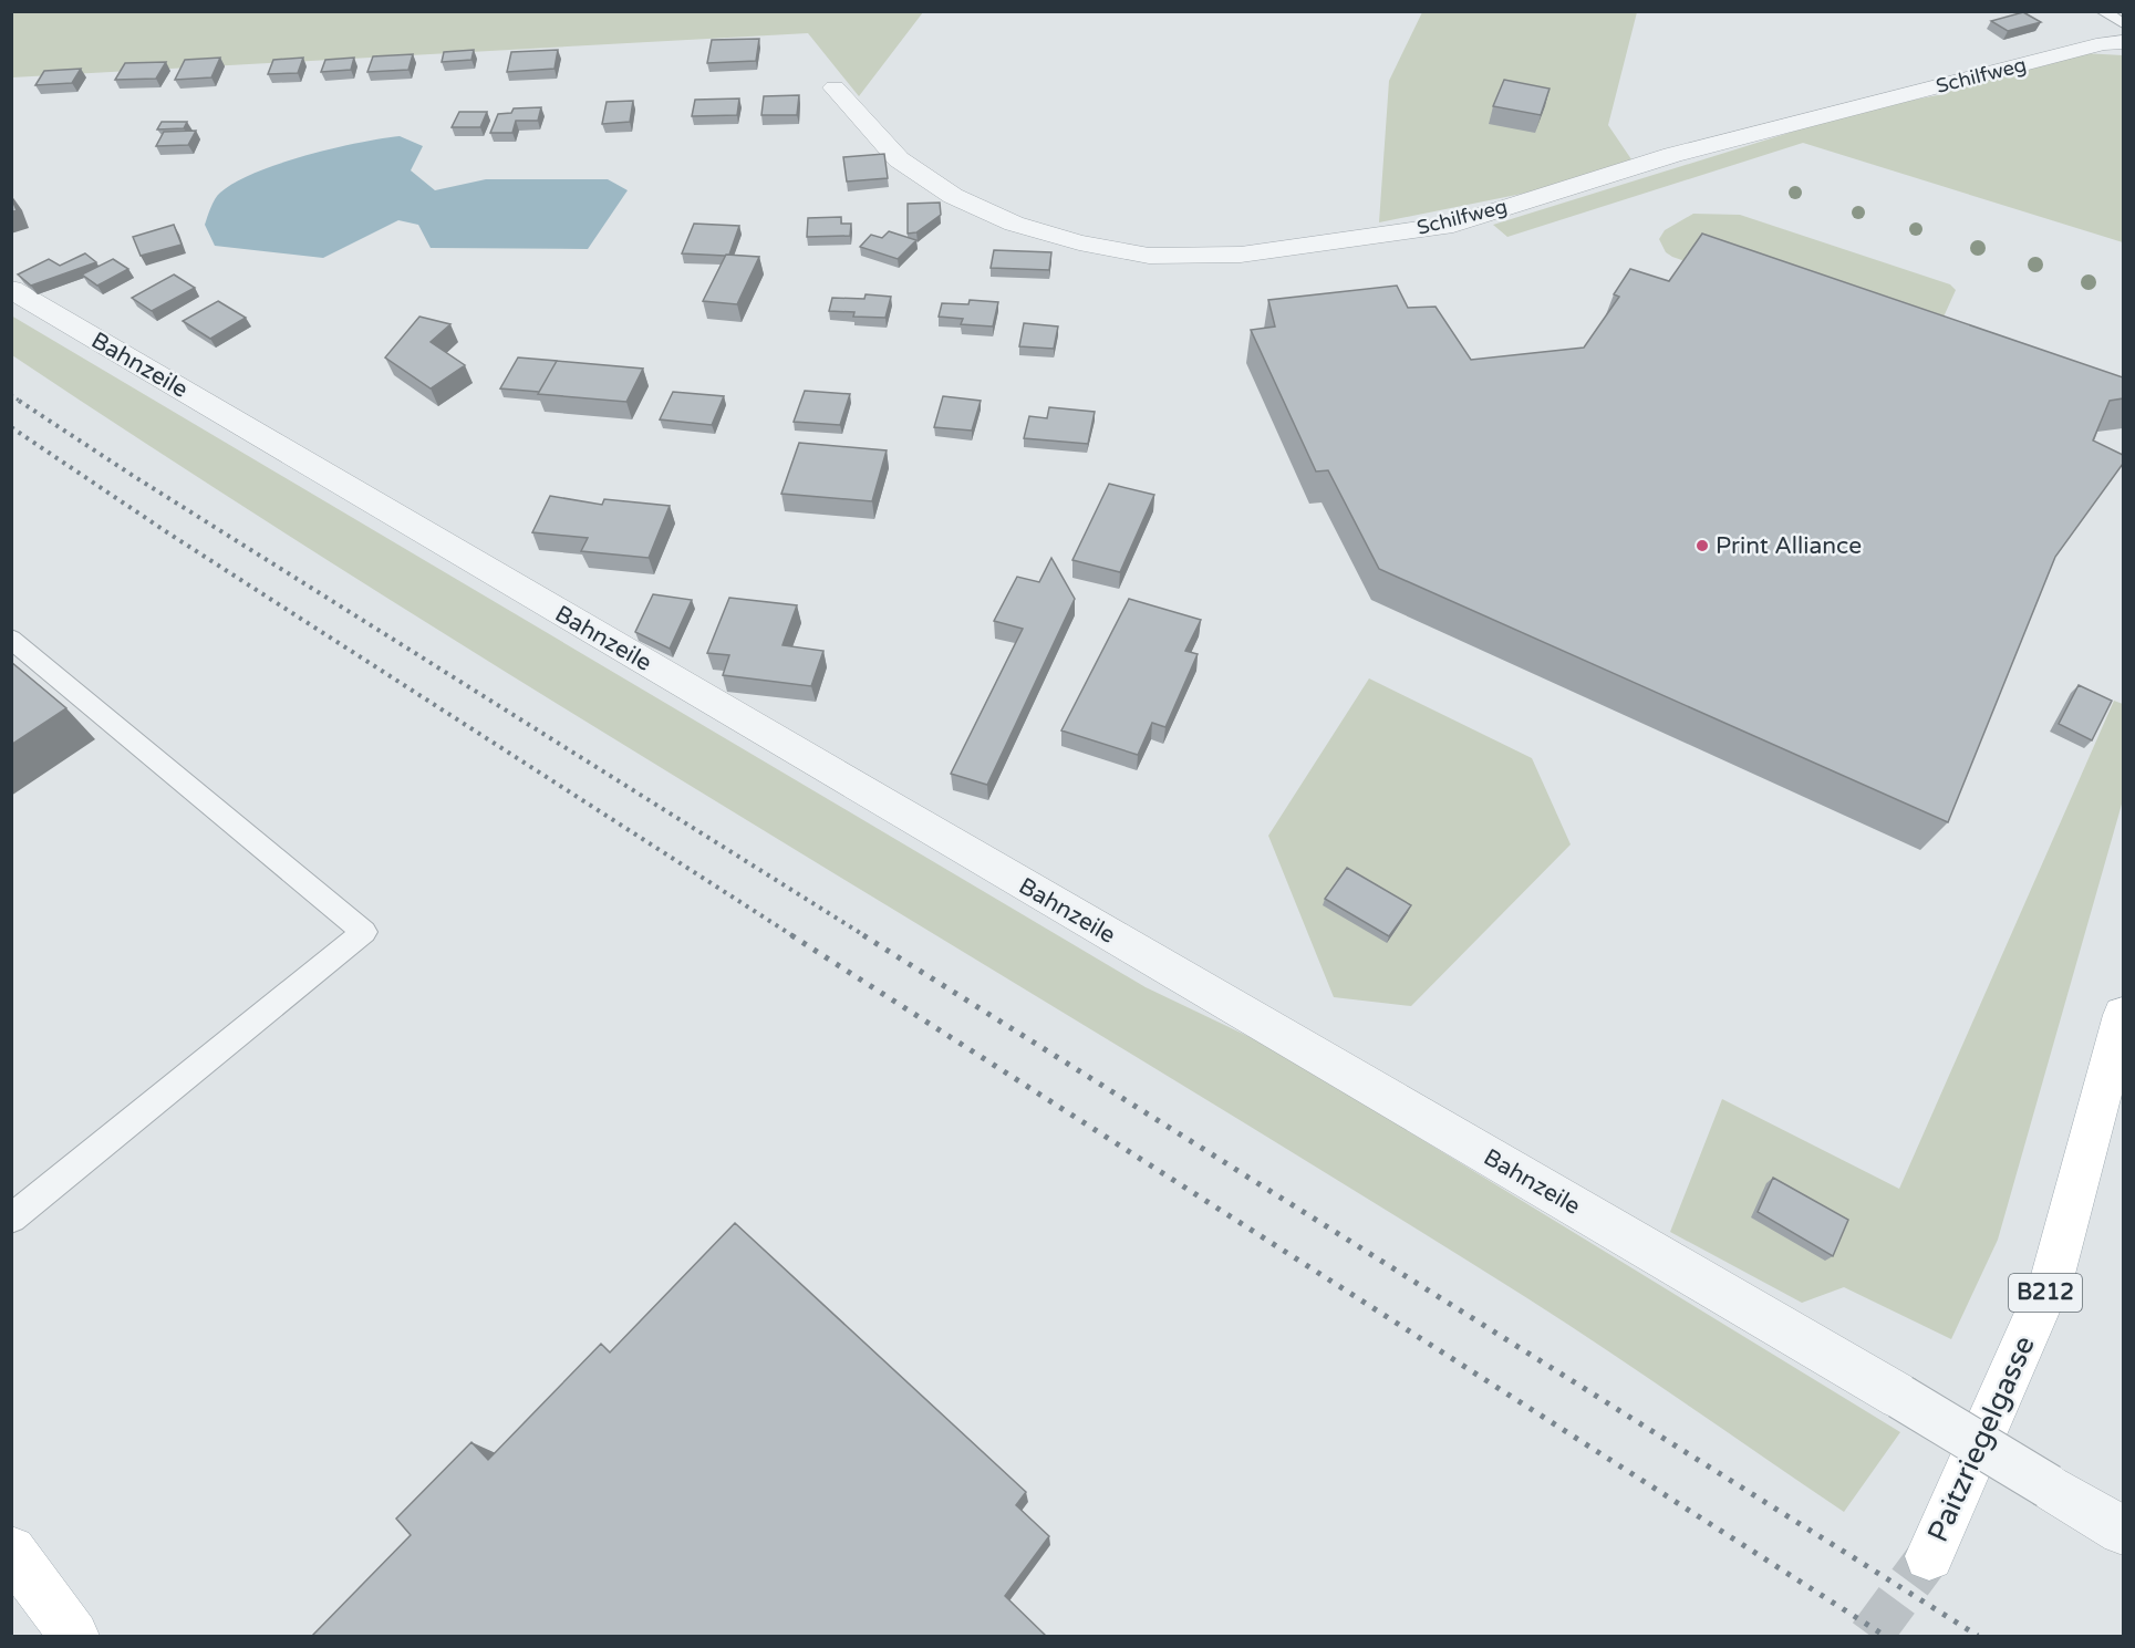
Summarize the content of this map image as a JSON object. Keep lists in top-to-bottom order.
{
  "streets": {
    "main road": ["B212", "Paitzriegelgasse"],
    "street": ["Schilfweg", "Bahnzeile"]
  },
  "places": ["Print Alliance"]
}
